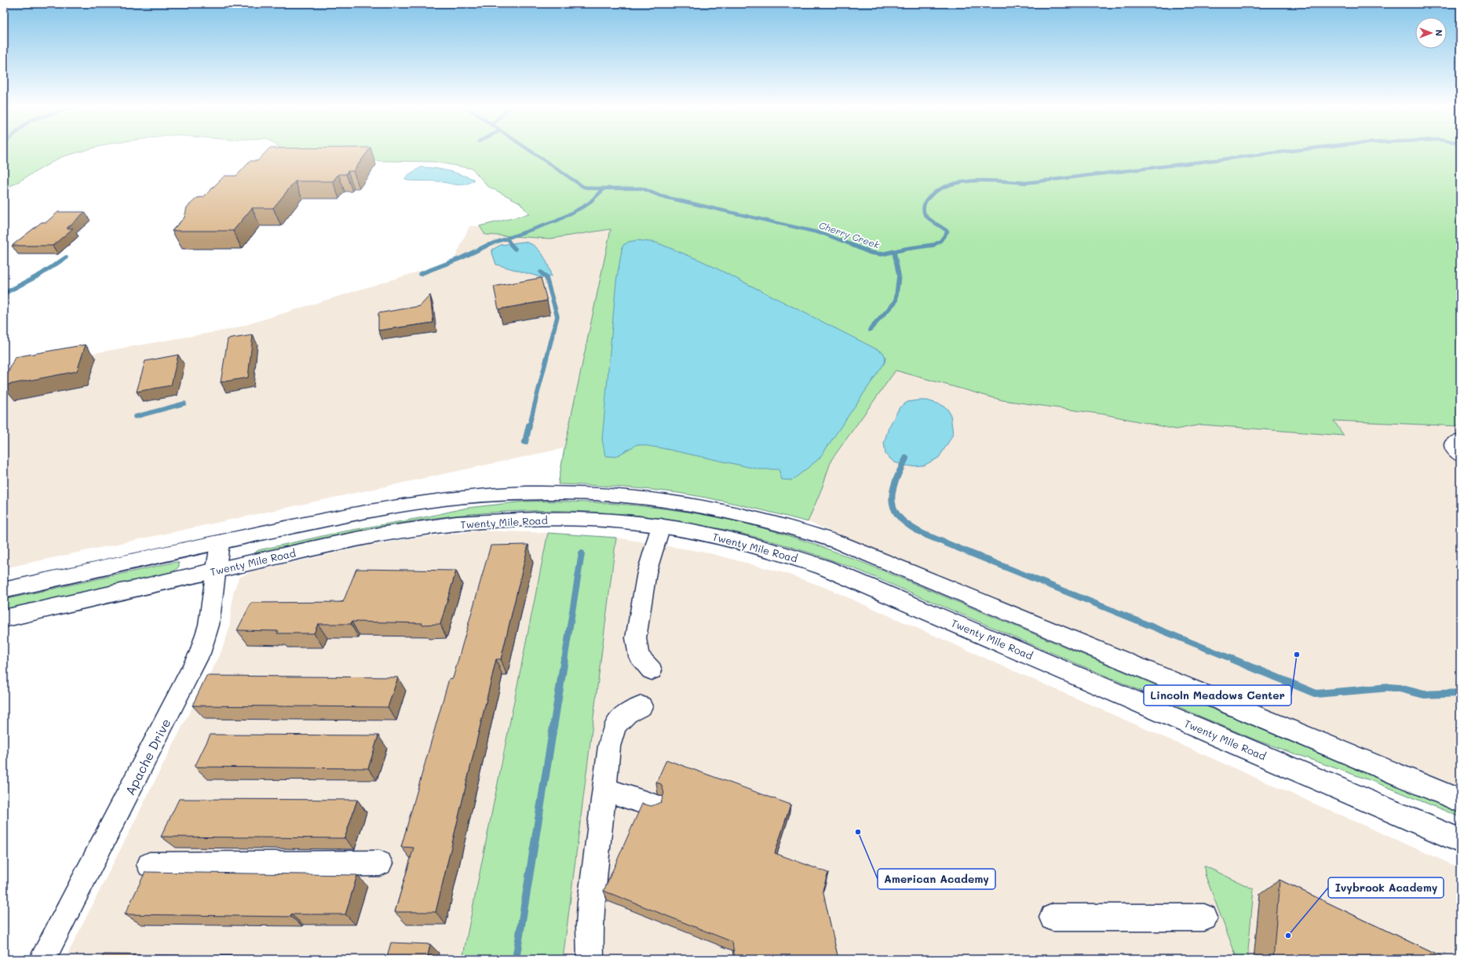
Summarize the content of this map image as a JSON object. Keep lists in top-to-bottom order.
{
  "streets": {
    "main road": ["Twenty Mile Road", "Apache Drive"]
  },
  "crossings": [
    ["Twenty Mile Road", "Apache Drive"]
  ],
  "water": ["Cherry Creek"],
  "places": ["Lincoln Meadows Center", "American Academy", "Ivybrook Academy"],
  "north": "right"
}
